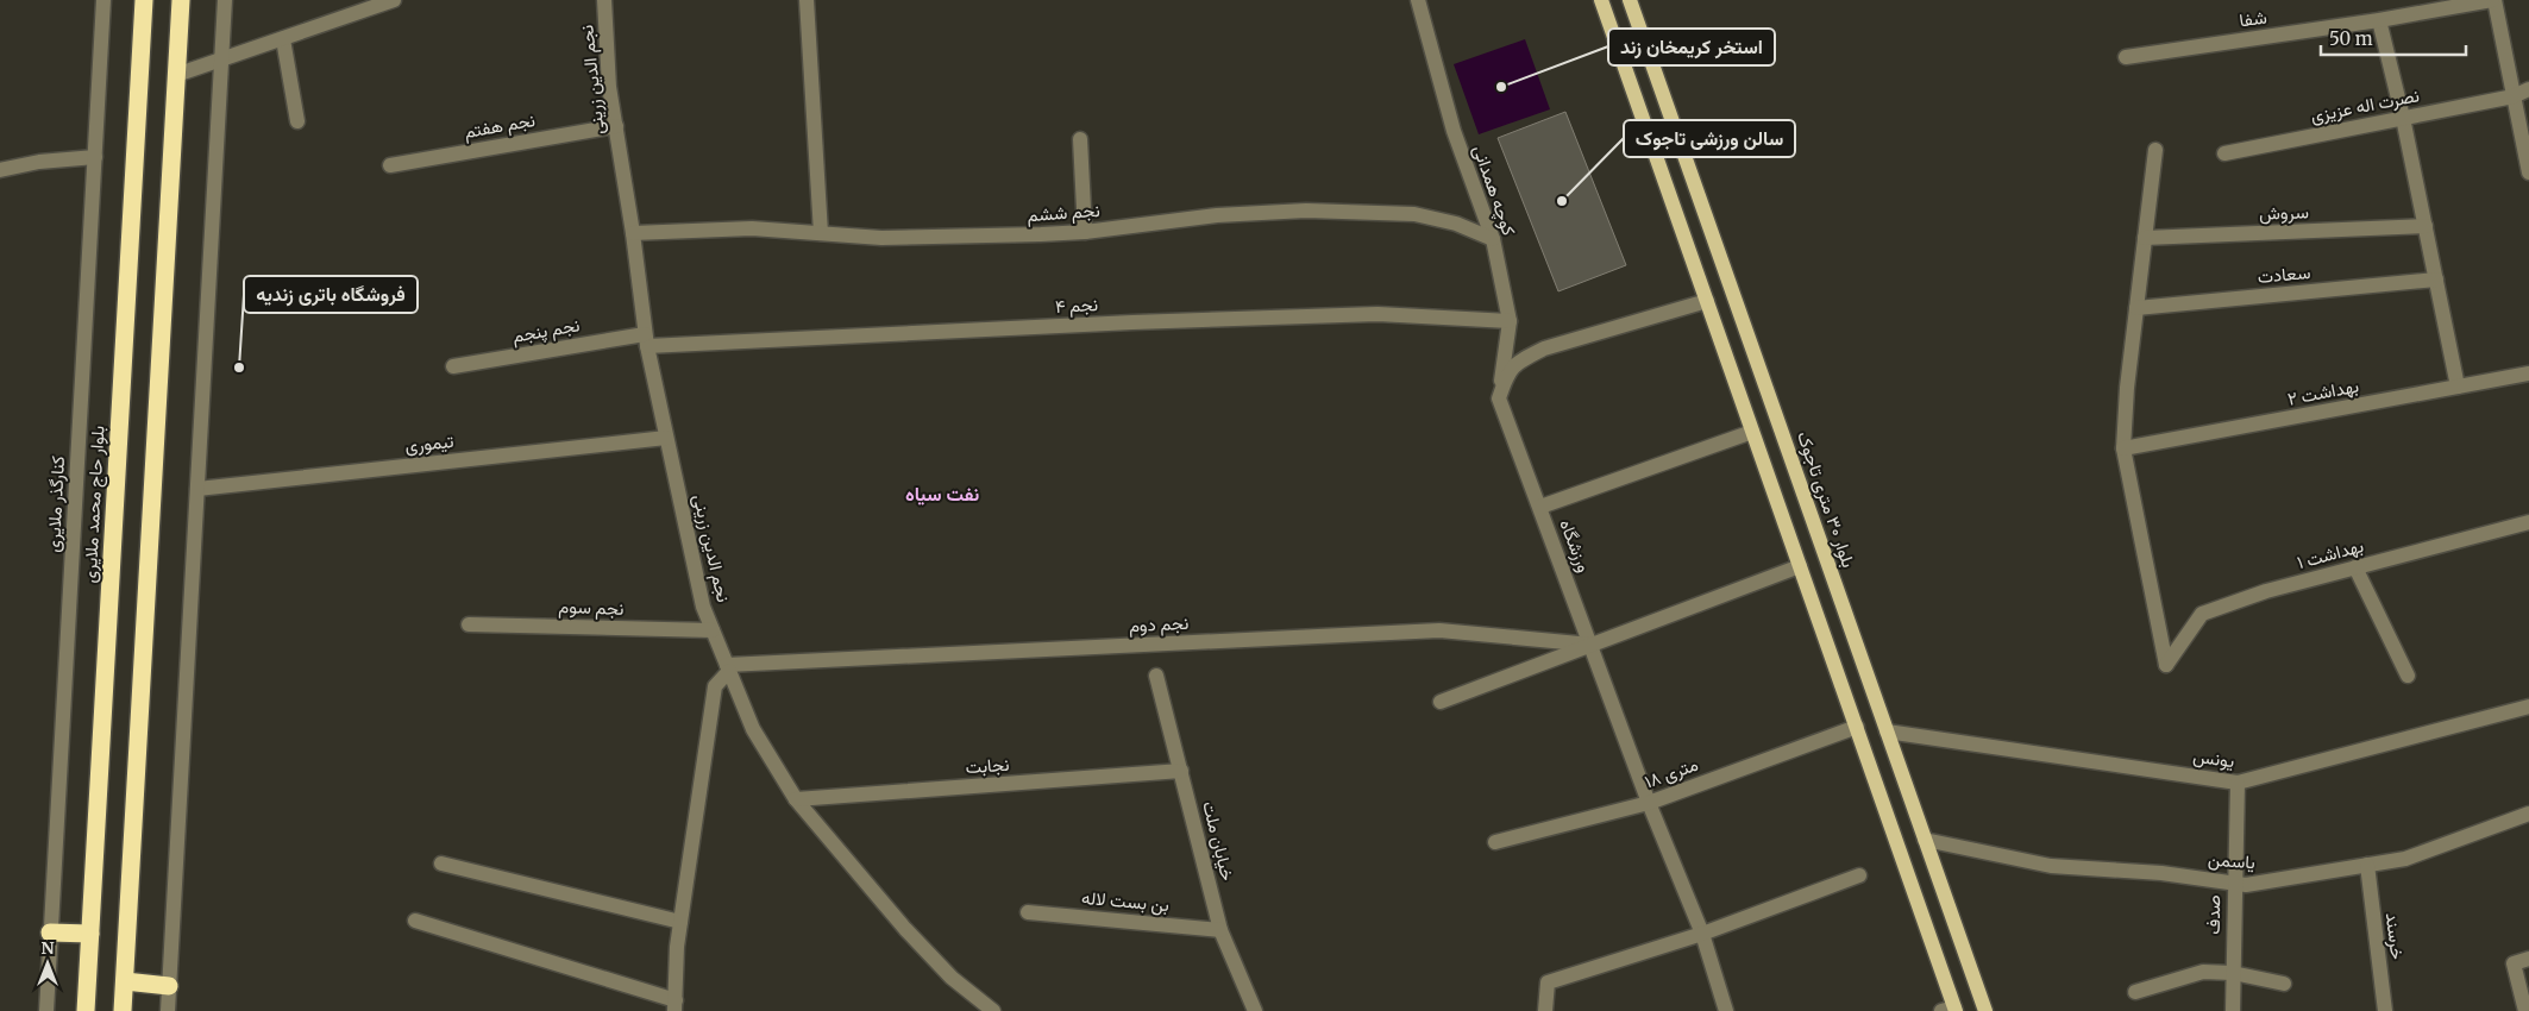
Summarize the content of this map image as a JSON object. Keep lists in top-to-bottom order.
{
  "streets": {
    "highway": ["بلوار حاج محمد ملایری"],
    "main road": ["بلوار ۳۰ متری تاجوک"],
    "street": [
      "شفا",
      "نجم الدین زرینی",
      "نصرت اله عزیزی",
      "نجم هفتم",
      "کوچه همدانی",
      "نجم ششم",
      "سروش",
      "سعادت",
      "نجم ۴",
      "نجم پنجم",
      "بهداشت ۲",
      "تیموری",
      "کنارگذر ملایری",
      "ورزشگاه",
      "بهداشت ۱",
      "نجم سوم",
      "نجم دوم",
      "یونس",
      "نجابت",
      "۱۸ متری",
      "خیابان ملت",
      "یاسمن",
      "بن بست لاله",
      "صدف",
      "خرسند"
    ]
  },
  "crossings": [
    ["نجم الدین زرینی", "نجم هفتم"],
    ["نجم الدین زرینی", "نجم ششم"],
    ["نجم الدین زرینی", "نجم ۴"],
    ["نجم الدین زرینی", "نجم پنجم"],
    ["نجم الدین زرینی", "تیموری"],
    ["نجم الدین زرینی", "نجم سوم"],
    ["نجم الدین زرینی", "نجم دوم"],
    ["نجم الدین زرینی", "نجابت"],
    ["کوچه همدانی", "نجم ششم"],
    ["کوچه همدانی", "نجم ۴"],
    ["کوچه همدانی", "ورزشگاه"],
    ["نجم ۴", "نجم پنجم"],
    ["بهداشت ۲", "بهداشت ۱"],
    ["بلوار ۳۰ متری تاجوک", "یونس"],
    ["بلوار ۳۰ متری تاجوک", "یاسمن"],
    ["ورزشگاه", "نجم دوم"],
    ["ورزشگاه", "۱۸ متری"],
    ["یونس", "صدف"],
    ["نجابت", "خیابان ملت"],
    ["خیابان ملت", "بن بست لاله"],
    ["یاسمن", "صدف"],
    ["یاسمن", "خرسند"]
  ],
  "districts": ["نفت سیاه"],
  "places": ["استخر کریمخان زند", "سالن ورزشی تاجوک", "فروشگاه باتری زندیه"],
  "scale_bar": "50 m",
  "north": "top"
}
